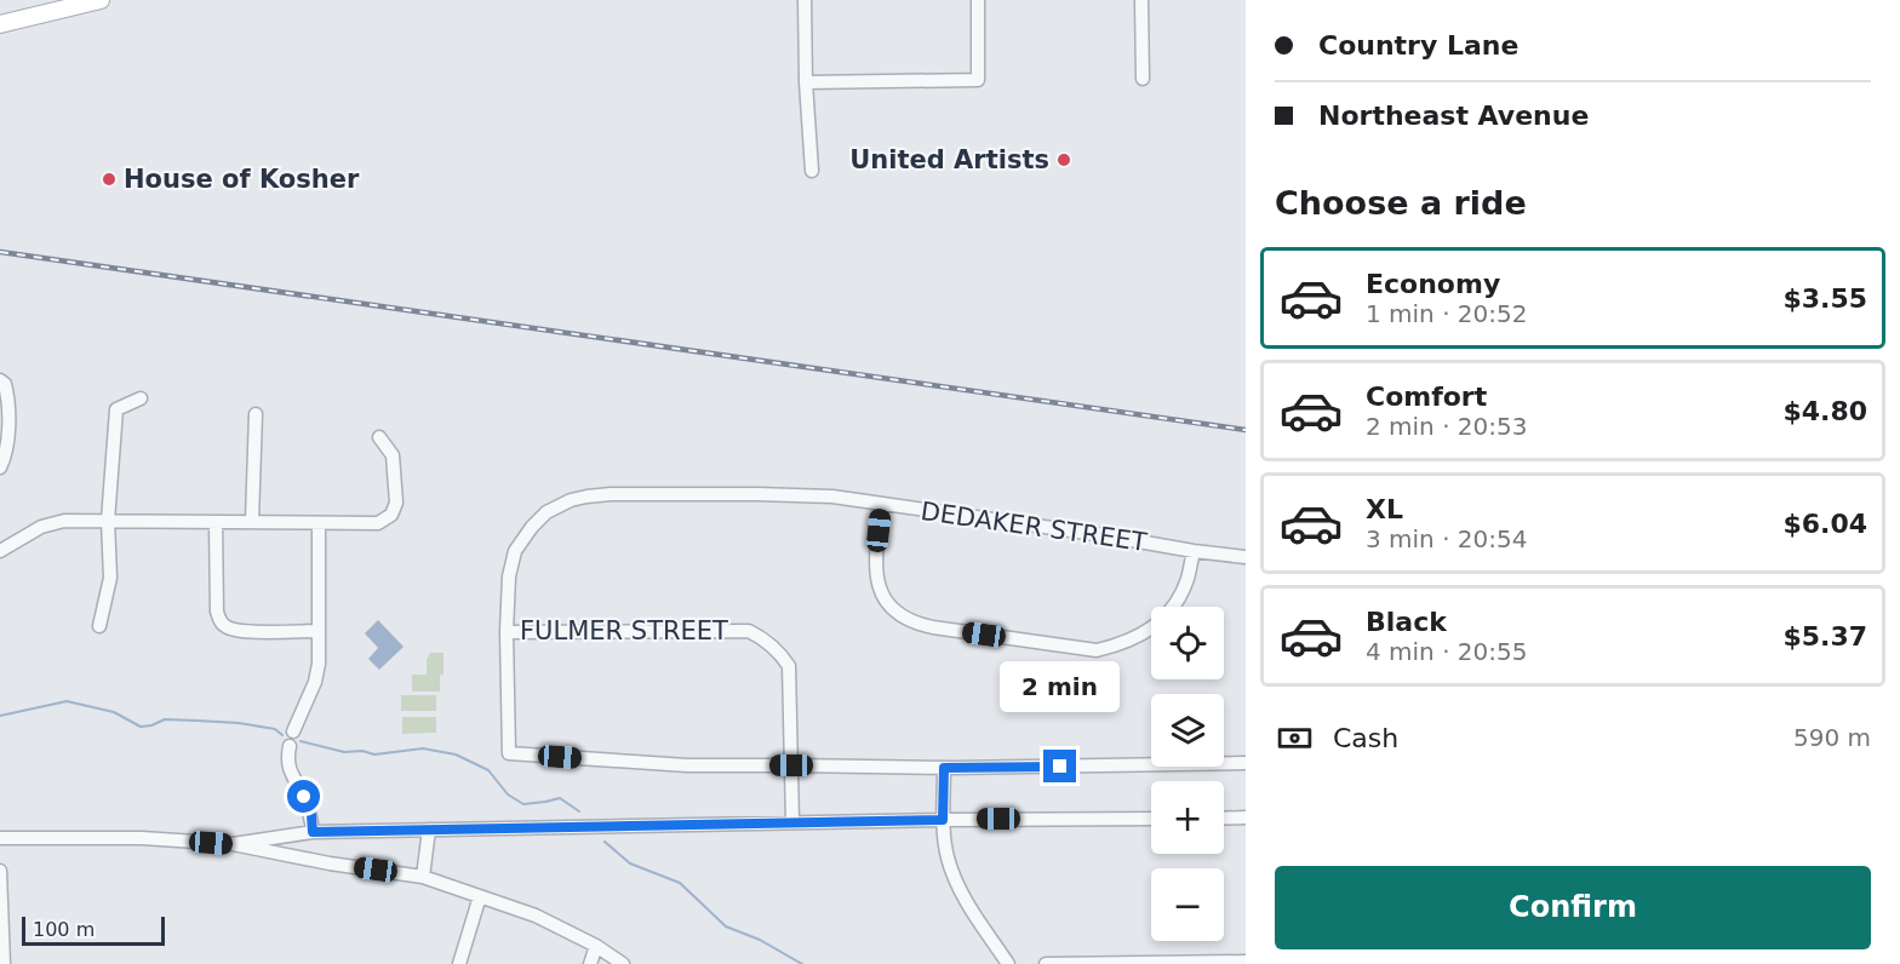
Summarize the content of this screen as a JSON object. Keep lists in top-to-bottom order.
{
  "streets": {
    "street": ["DEDAKER STREET", "FULMER STREET"]
  },
  "crossings": [
    ["DEDAKER STREET", "FULMER STREET"]
  ],
  "places": ["United Artists", "House of Kosher"],
  "scale_bar": "100 m",
  "page": {
    "banner": ["Country Lane", "Northeast Avenue"],
    "heading": "Choose a ride",
    "list": [
      {
        "name": "Economy",
        "note": "1 min · 20:52",
        "value": "$3.55"
      },
      {
        "name": "Comfort",
        "note": "2 min · 20:53",
        "value": "$4.80"
      },
      {
        "name": "XL",
        "note": "3 min · 20:54",
        "value": "$6.04"
      },
      {
        "name": "Black",
        "note": "4 min · 20:55",
        "value": "$5.37"
      }
    ],
    "map_buttons": ["+", "−"],
    "bubble": "2 min",
    "pay": ["Cash", "590 m"],
    "buttons": "Confirm",
    "scale": "100 m"
  }
}
